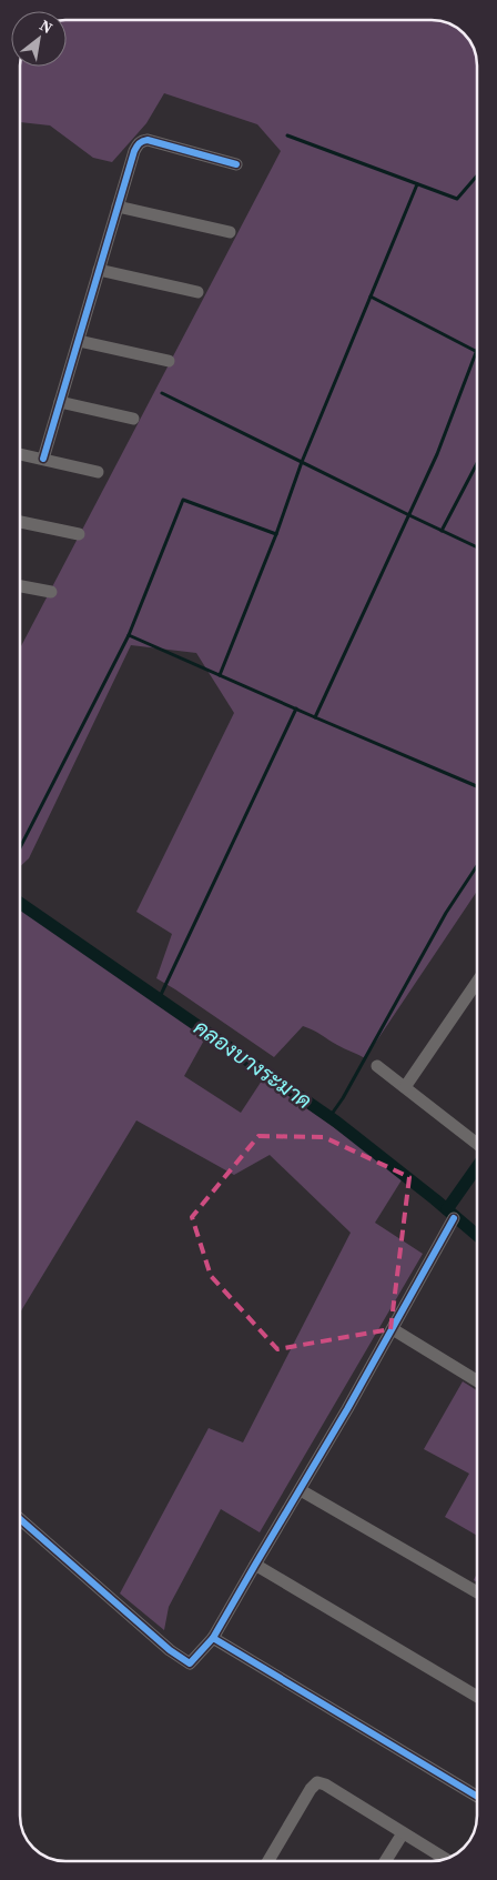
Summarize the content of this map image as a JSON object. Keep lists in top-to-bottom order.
{
  "water": ["คลองบางระมาด"],
  "north": "top right"
}
